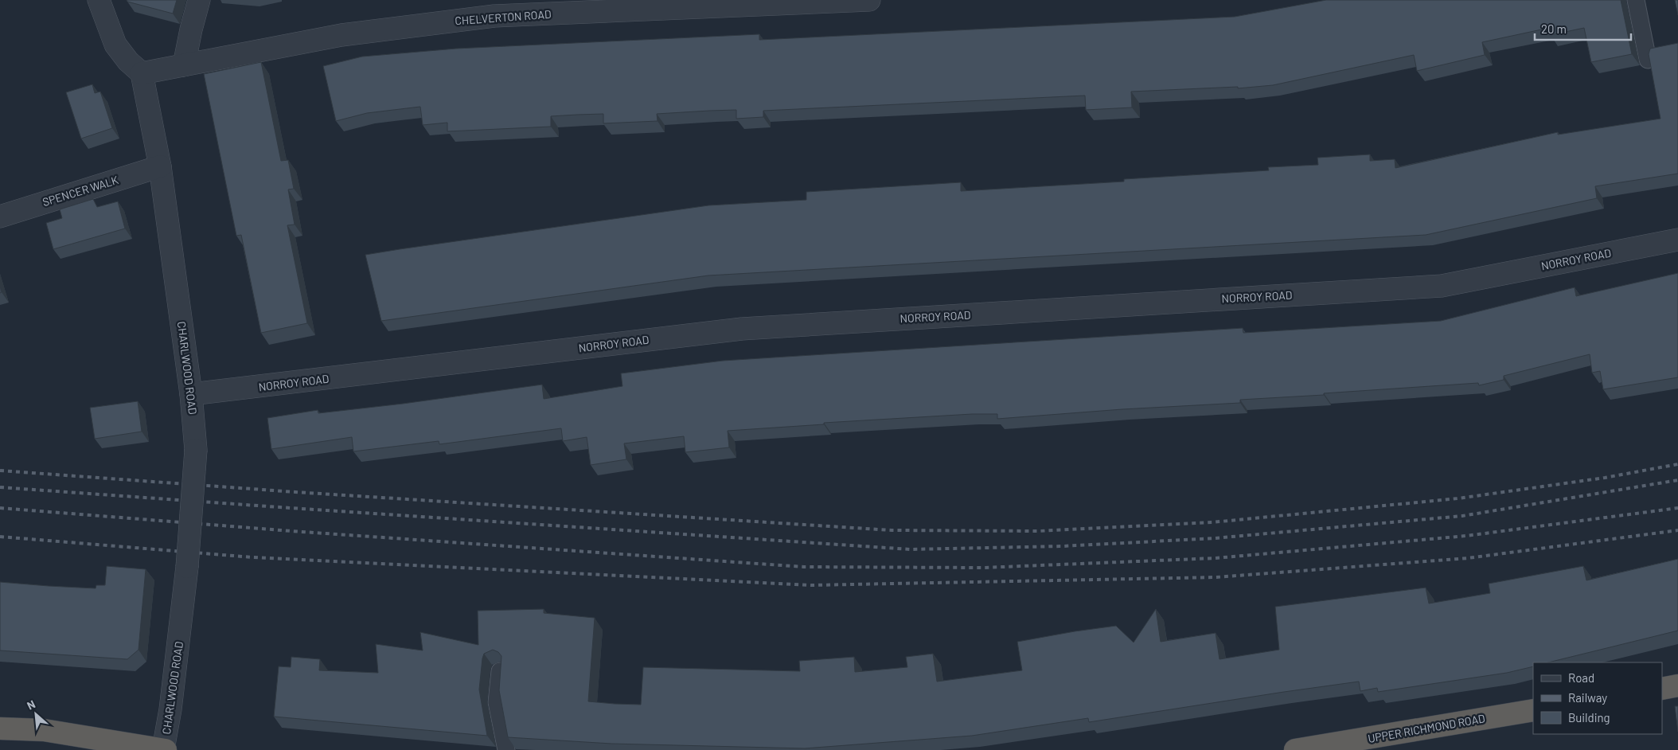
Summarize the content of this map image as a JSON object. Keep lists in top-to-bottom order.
{
  "streets": {
    "highway": ["UPPER RICHMOND ROAD"],
    "street": [
      "CHELVERTON ROAD",
      "SPENCER WALK",
      "NORROY ROAD",
      "CHARLWOOD ROAD"
    ]
  },
  "crossings": [
    ["CHELVERTON ROAD", "CHARLWOOD ROAD"],
    ["SPENCER WALK", "CHARLWOOD ROAD"],
    ["NORROY ROAD", "CHARLWOOD ROAD"]
  ],
  "legend": ["Road", "Railway", "Building"],
  "scale_bar": "20 m",
  "north": "top left"
}
